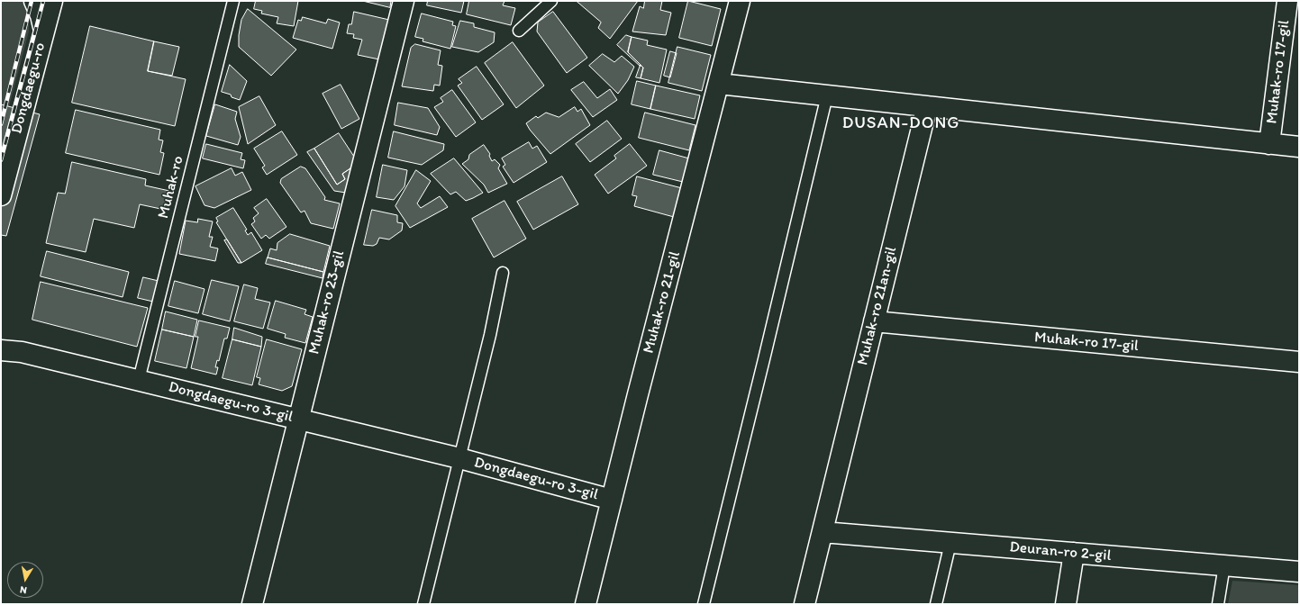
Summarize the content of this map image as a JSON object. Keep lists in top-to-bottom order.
{
  "streets": {
    "street": [
      "Muhak-ro 17-gil",
      "Dongdaegu-ro",
      "Muhak-ro 23-gil",
      "Muhak-ro 21-gil",
      "Muhak-ro 21an-gil",
      "Dongdaegu-ro 3-gil",
      "Deuran-ro 2-gil"
    ],
    "lane": ["Muhak-ro"]
  },
  "crossings": [
    ["Muhak-ro 17-gil", "Muhak-ro 21an-gil"],
    ["Muhak-ro", "Dongdaegu-ro 3-gil"],
    ["Muhak-ro 23-gil", "Dongdaegu-ro 3-gil"],
    ["Muhak-ro 21-gil", "Dongdaegu-ro 3-gil"],
    ["Muhak-ro 21an-gil", "Deuran-ro 2-gil"]
  ],
  "districts": ["DUSAN-DONG"],
  "north": "bottom"
}
